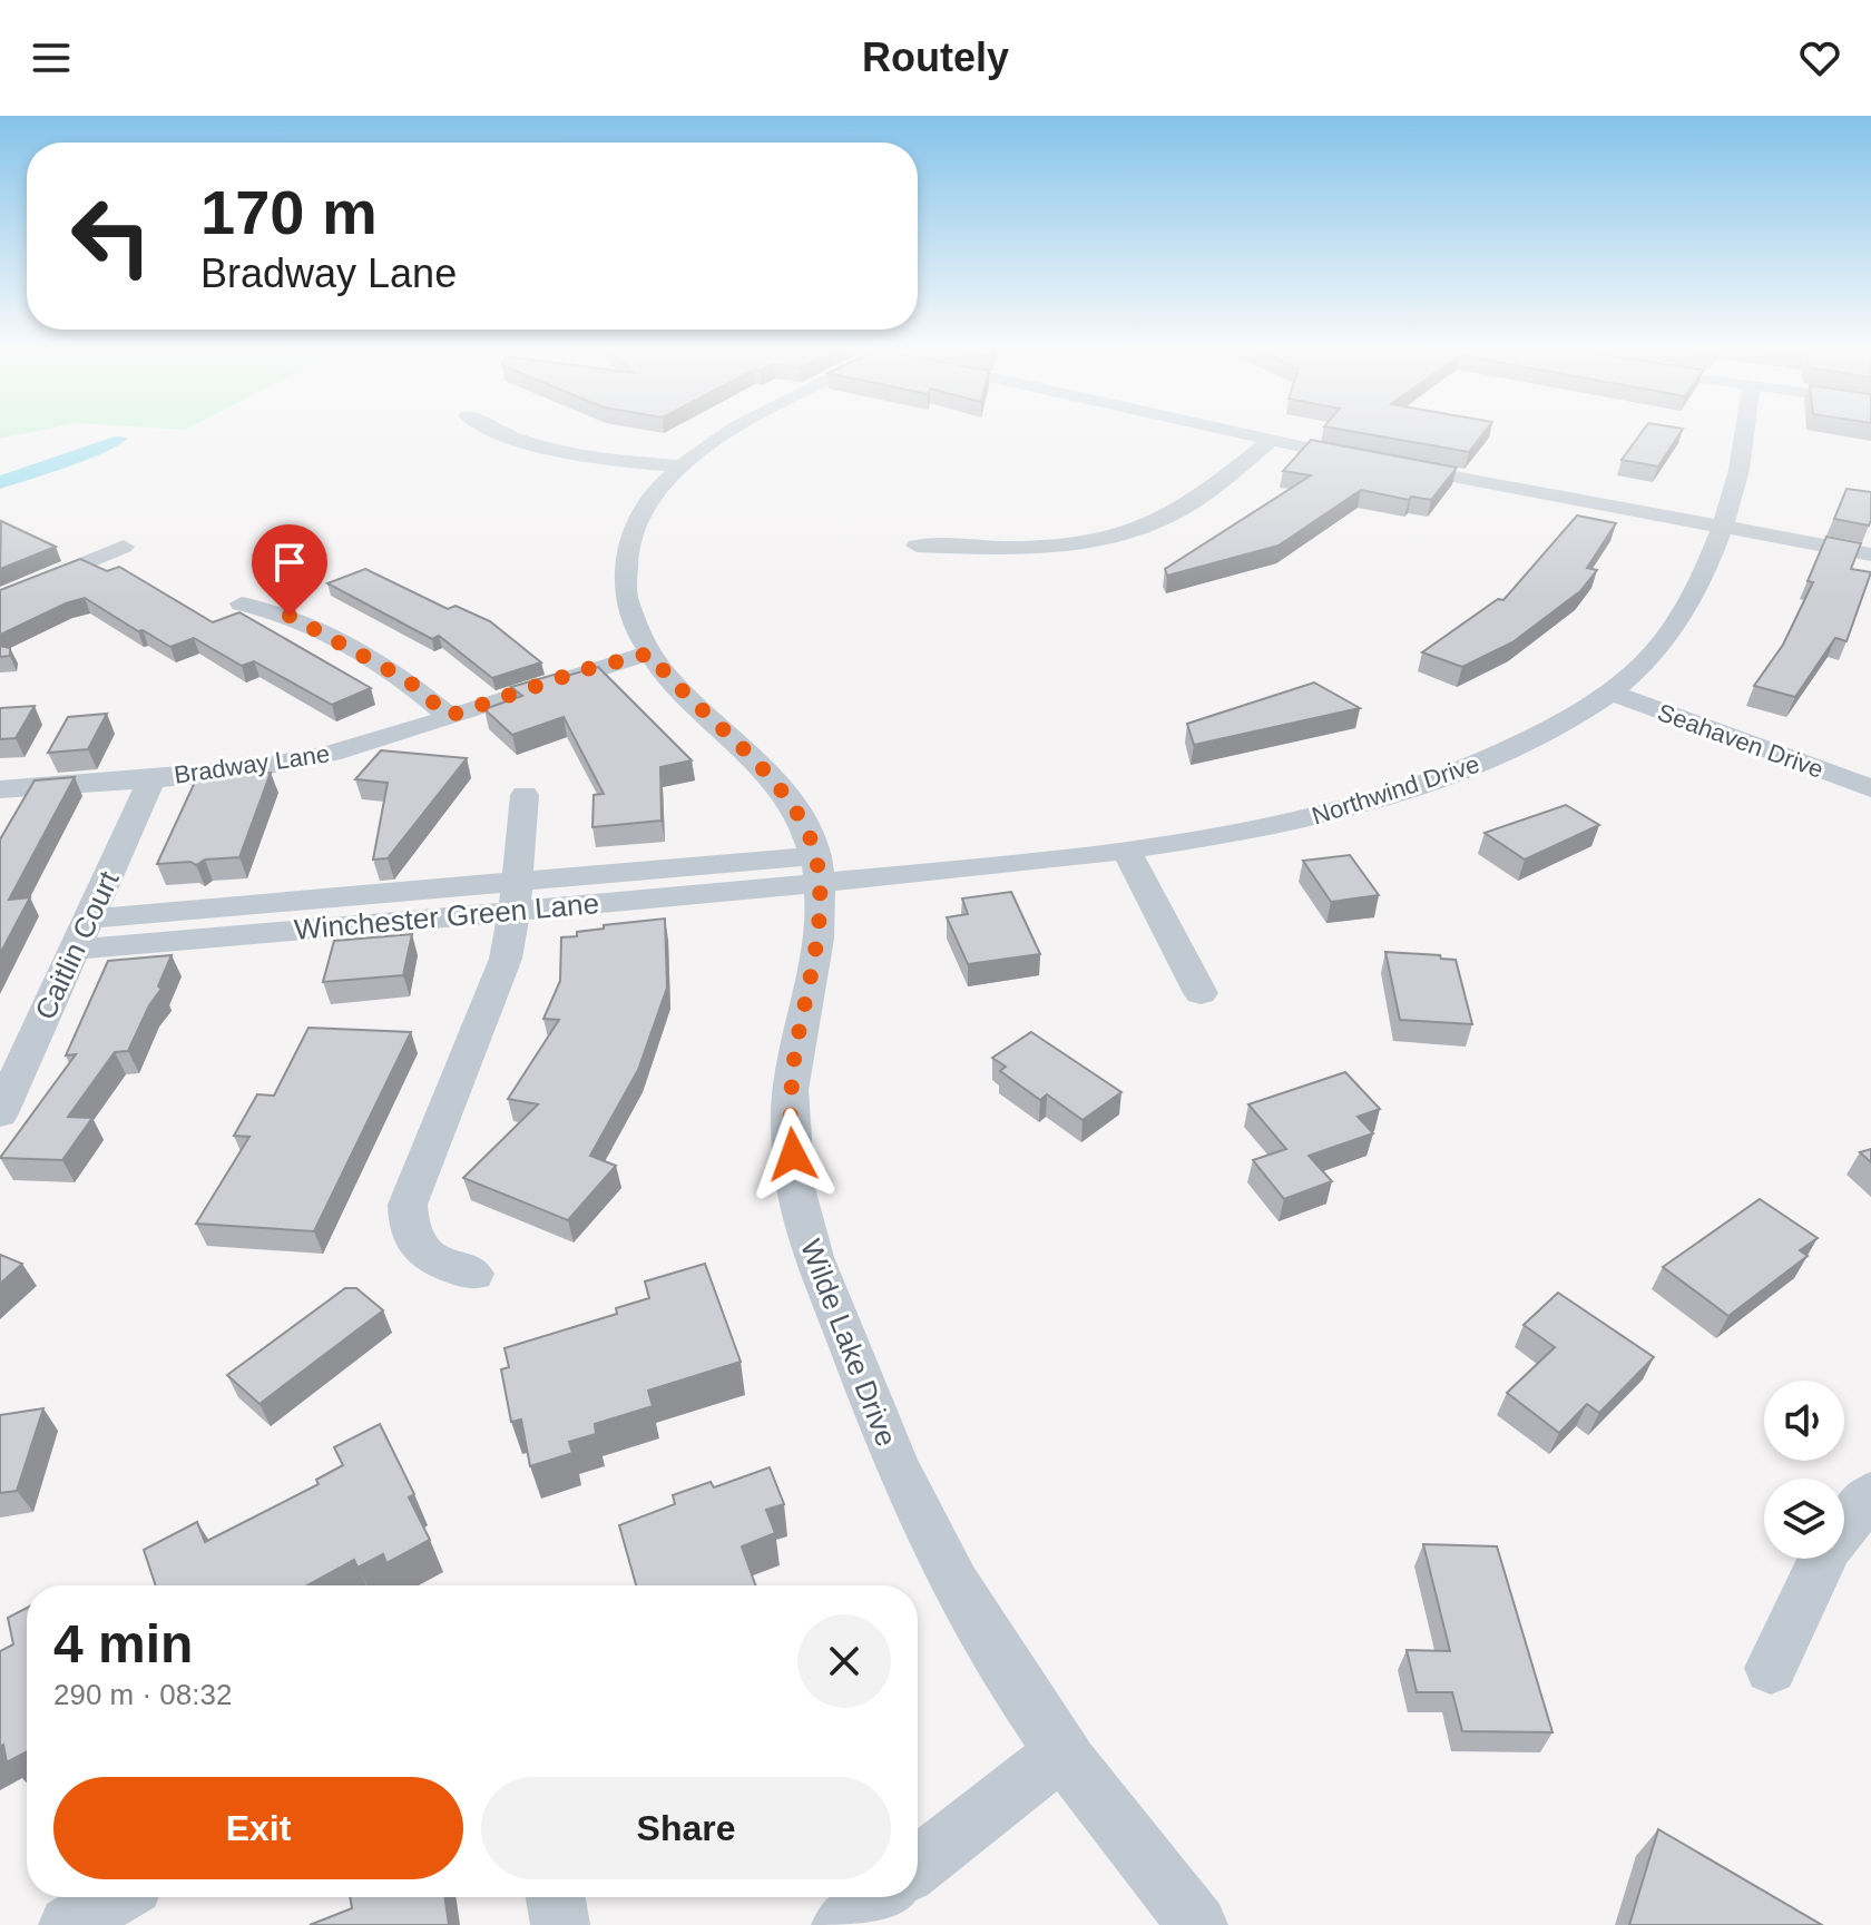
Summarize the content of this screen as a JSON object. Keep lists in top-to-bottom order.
{
  "streets": {
    "street": [
      "Seahaven Drive",
      "Bradway Lane",
      "Northwind Drive",
      "Winchester Green Lane",
      "Caitlin Court",
      "Wilde Lake Drive"
    ]
  },
  "crossings": [
    ["Seahaven Drive", "Northwind Drive"],
    ["Bradway Lane", "Caitlin Court"],
    ["Bradway Lane", "Wilde Lake Drive"],
    ["Northwind Drive", "Winchester Green Lane"],
    ["Northwind Drive", "Wilde Lake Drive"],
    ["Winchester Green Lane", "Caitlin Court"],
    ["Winchester Green Lane", "Wilde Lake Drive"]
  ],
  "page": {
    "header": "Routely",
    "turn": ["170 m", "Bradway Lane"],
    "heading": ["4 min", "290 m · 08:32"],
    "buttons": ["Exit", "Share"]
  }
}
